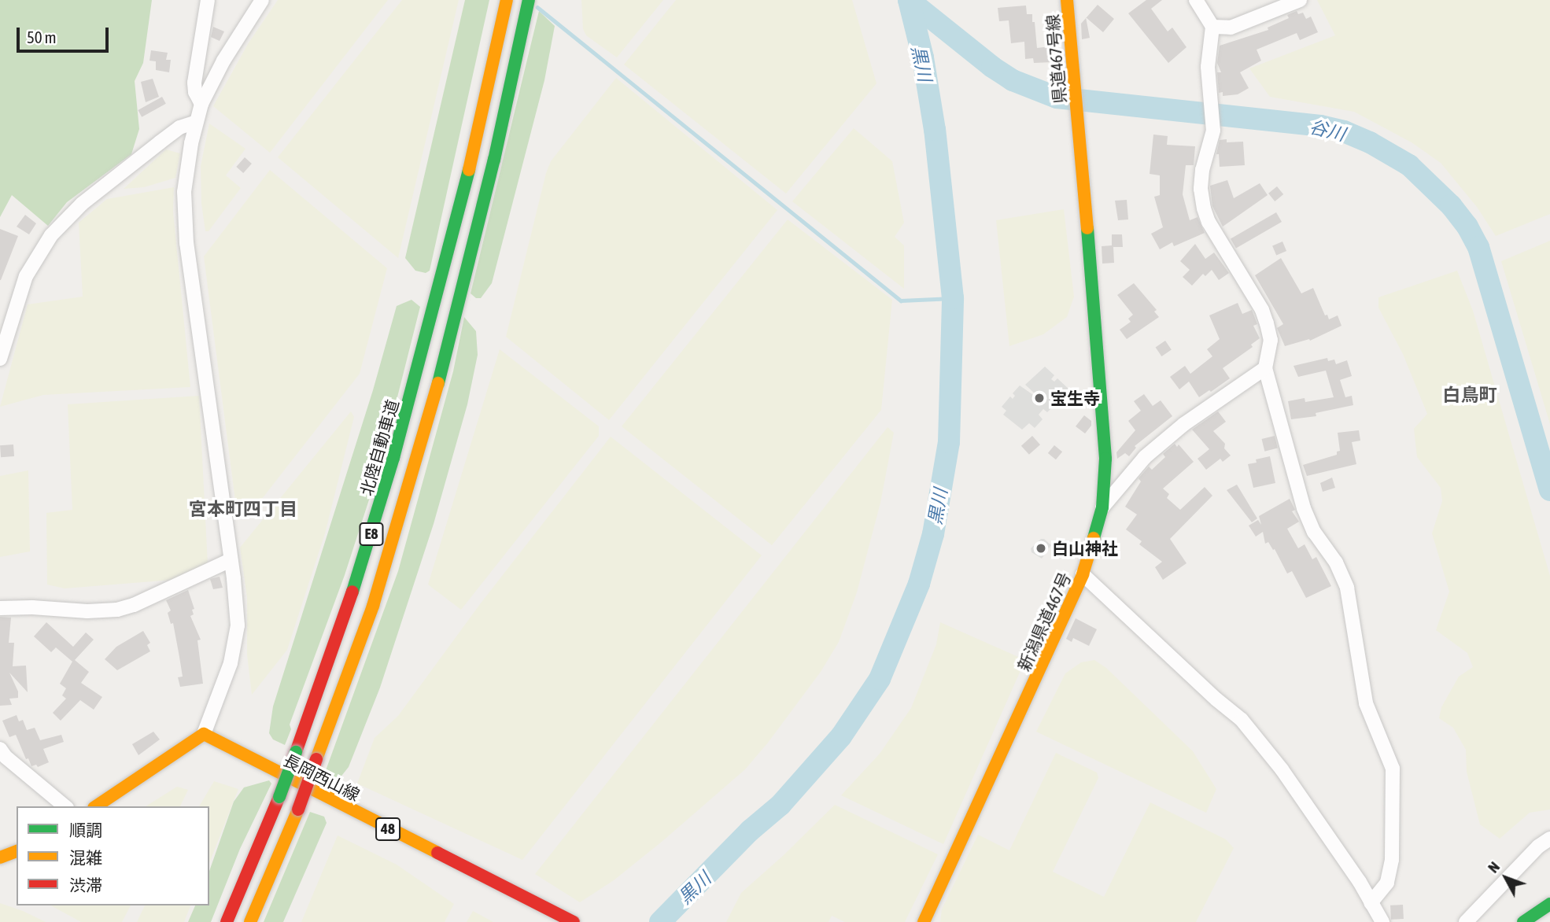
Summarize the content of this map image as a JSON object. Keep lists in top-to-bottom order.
{
  "streets": {
    "main road": [
      "県道467号線",
      "北陸自動車道",
      "E8",
      "新潟県道467号",
      "長岡西山線",
      "48"
    ]
  },
  "crossings": [
    ["県道467号線", "新潟県道467号"]
  ],
  "districts": ["白鳥町", "宮本町四丁目"],
  "water": ["黒川", "谷川"],
  "places": ["宝生寺", "白山神社"],
  "legend": ["順調", "混雑", "渋滞"],
  "scale_bar": "50 m",
  "north": "top left"
}
